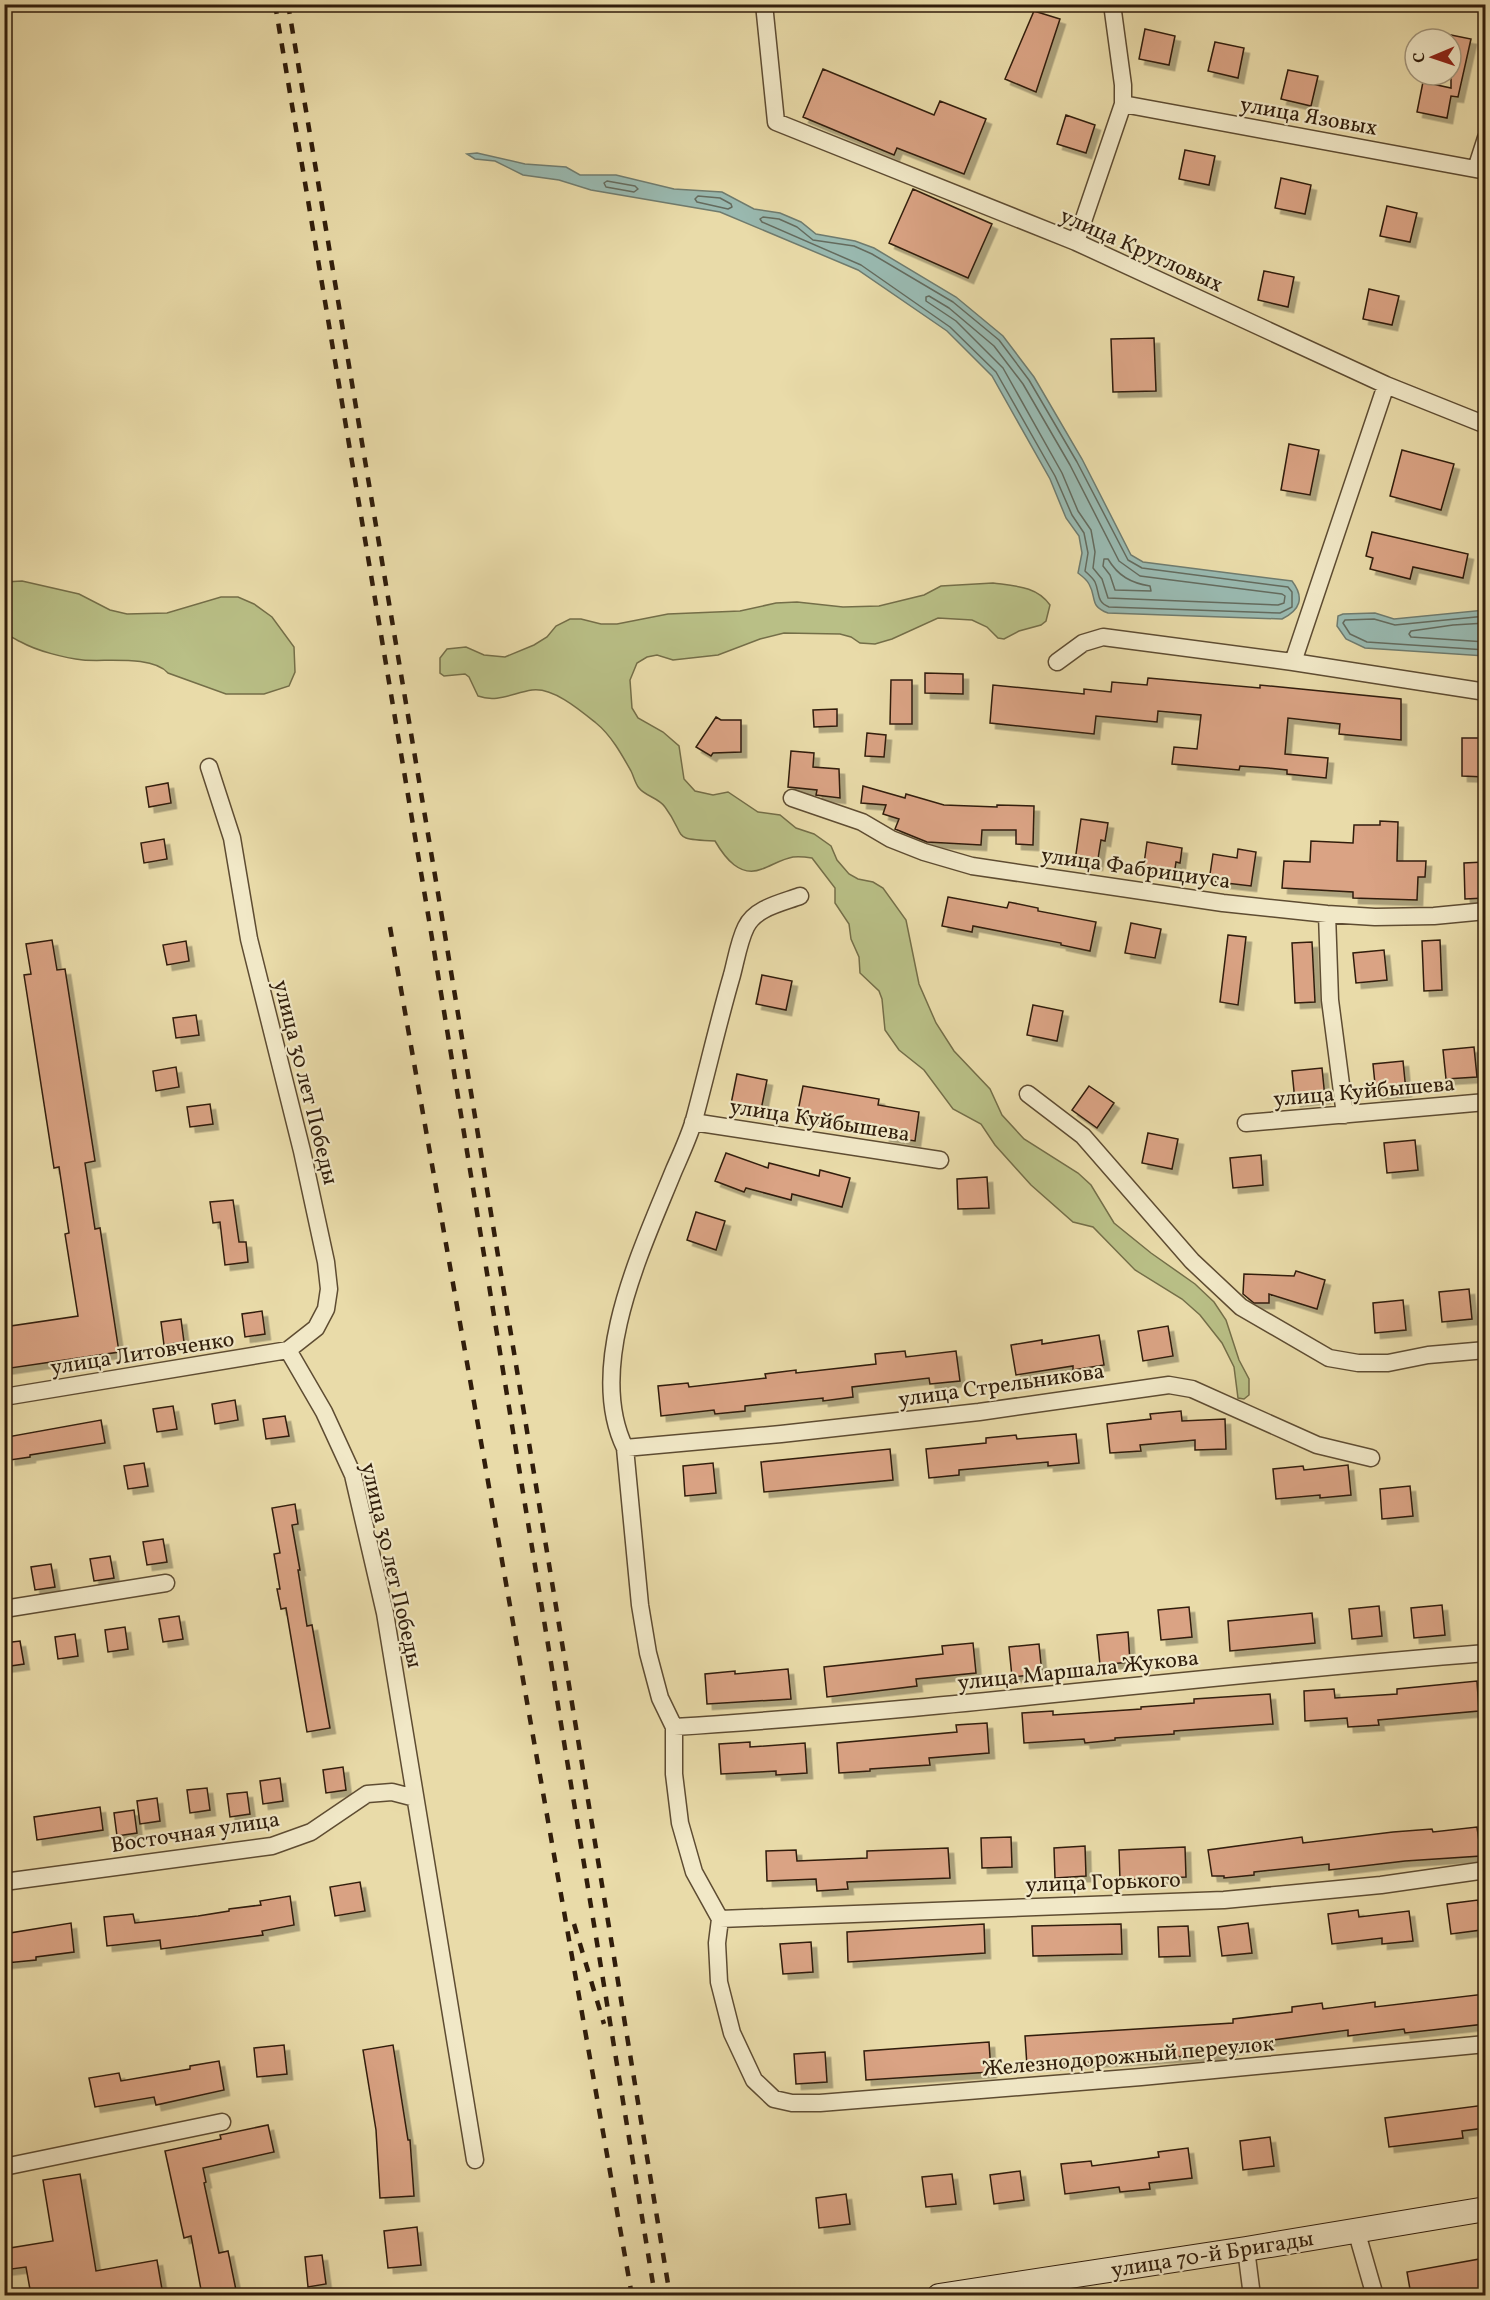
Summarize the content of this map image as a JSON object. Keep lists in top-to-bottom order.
{
  "streets": {
    "main road": ["улица 70-й Бригады"],
    "street": [
      "улица Язовых",
      "улица Кругловых",
      "улица Фабрициуса",
      "улица 30 лет Победы",
      "улица Куйбышева",
      "улица Литовченко",
      "улица Стрельникова",
      "улица Маршала Жукова",
      "Восточная улица",
      "улица Горького",
      "Железнодорожный переулок"
    ]
  },
  "crossings": [
    ["улица 30 лет Победы", "улица Литовченко"],
    ["улица 30 лет Победы", "Восточная улица"],
    ["улица Горького", "Железнодорожный переулок"]
  ],
  "north": "left"
}
